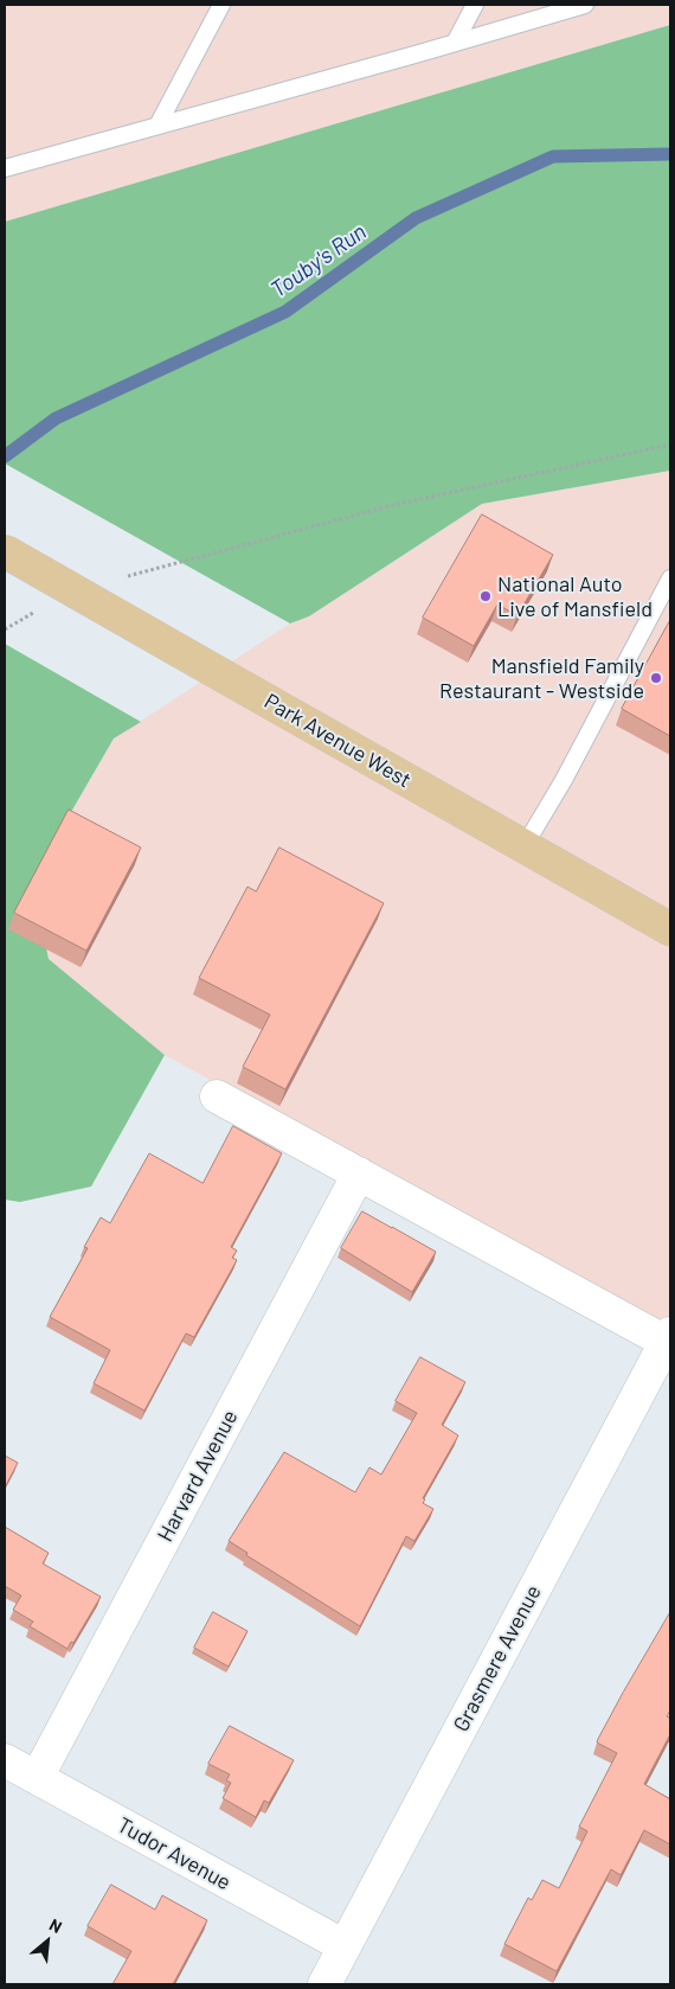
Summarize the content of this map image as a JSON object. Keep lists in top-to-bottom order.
{
  "streets": {
    "main road": ["Park Avenue West"],
    "street": ["Harvard Avenue", "Grasmere Avenue", "Tudor Avenue"]
  },
  "crossings": [
    ["Harvard Avenue", "Tudor Avenue"],
    ["Grasmere Avenue", "Tudor Avenue"]
  ],
  "water": ["Touby's Run"],
  "places": ["National Auto Live of Mansfield", "Mansfield Family Restaurant - Westside"],
  "north": "top right"
}
